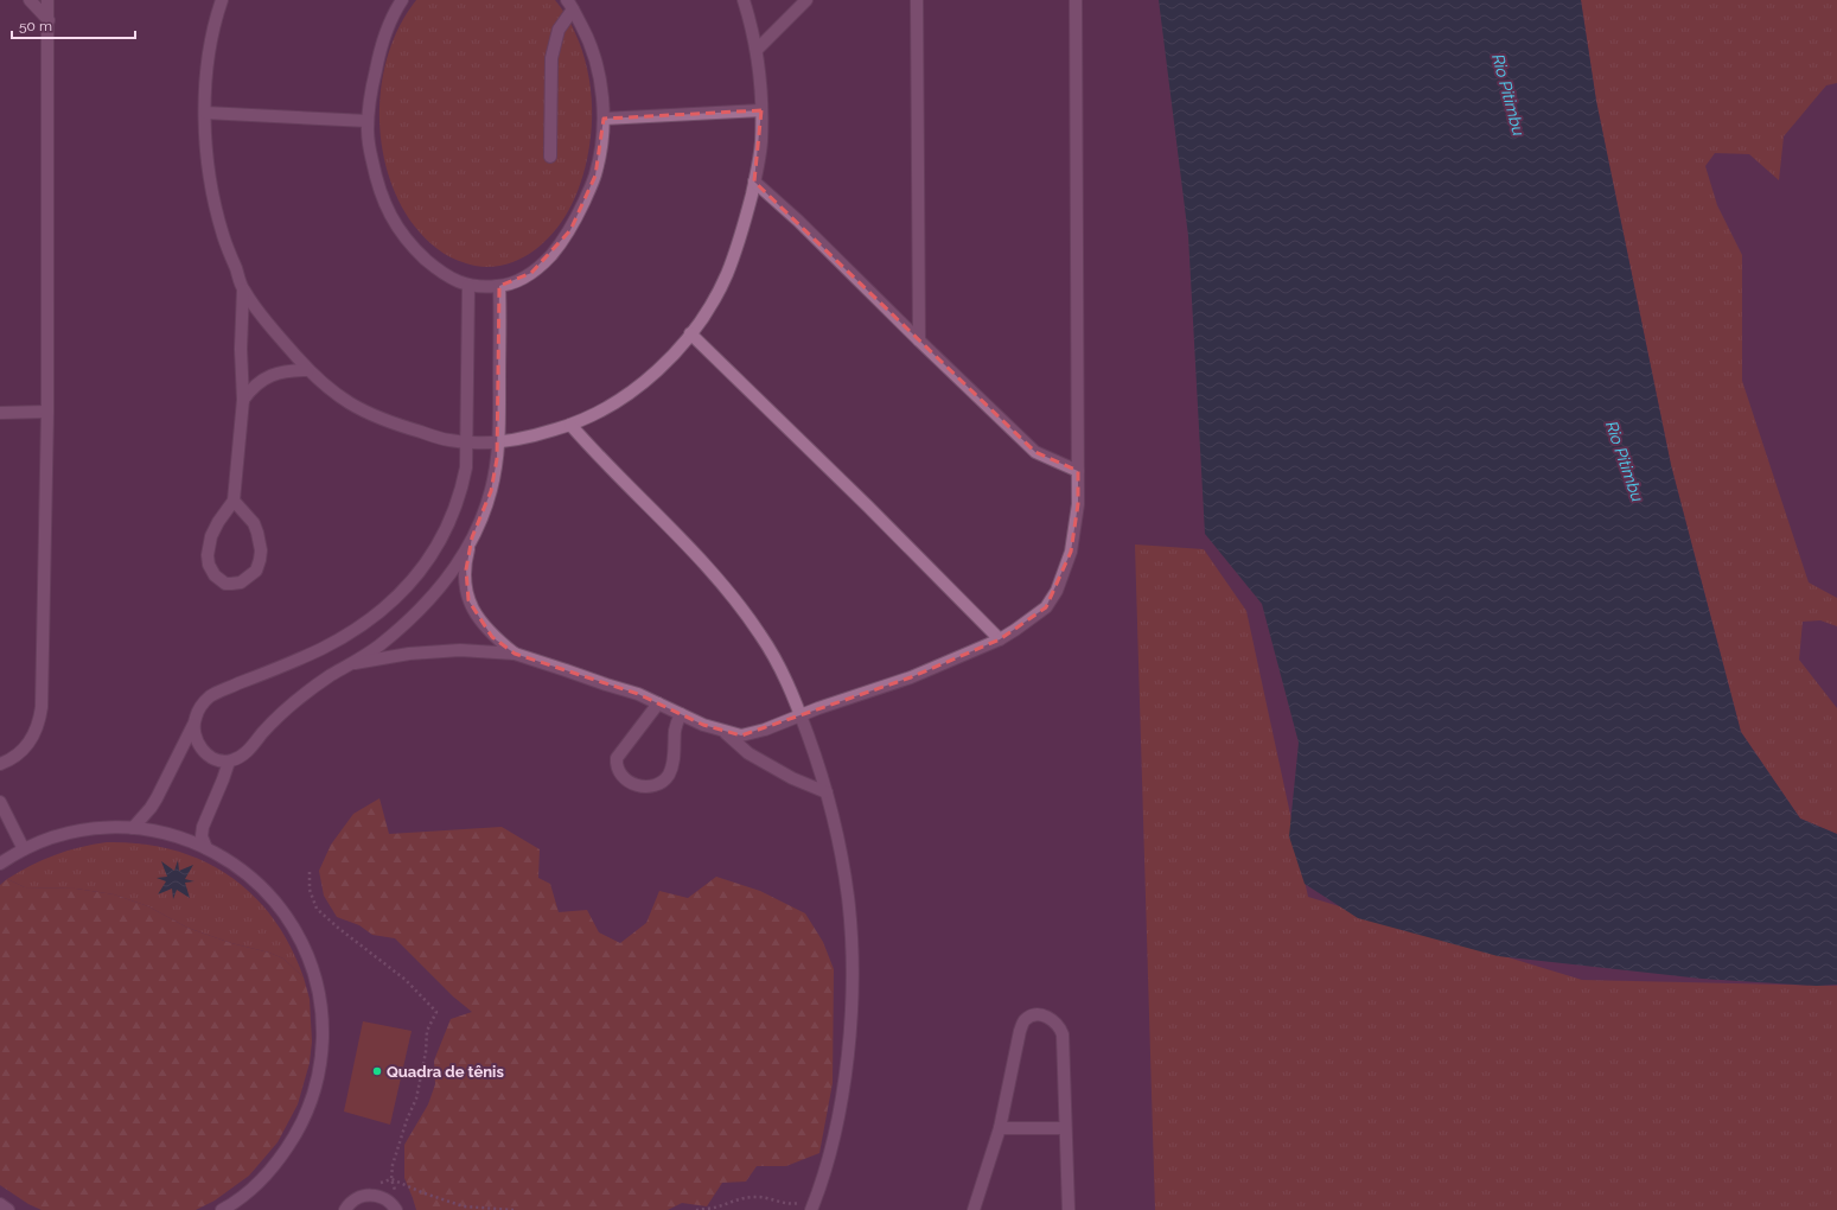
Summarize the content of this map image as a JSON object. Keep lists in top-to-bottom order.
{
  "water": ["Rio Pitimbu"],
  "places": ["Quadra de tênis"],
  "scale_bar": "50 m"
}
